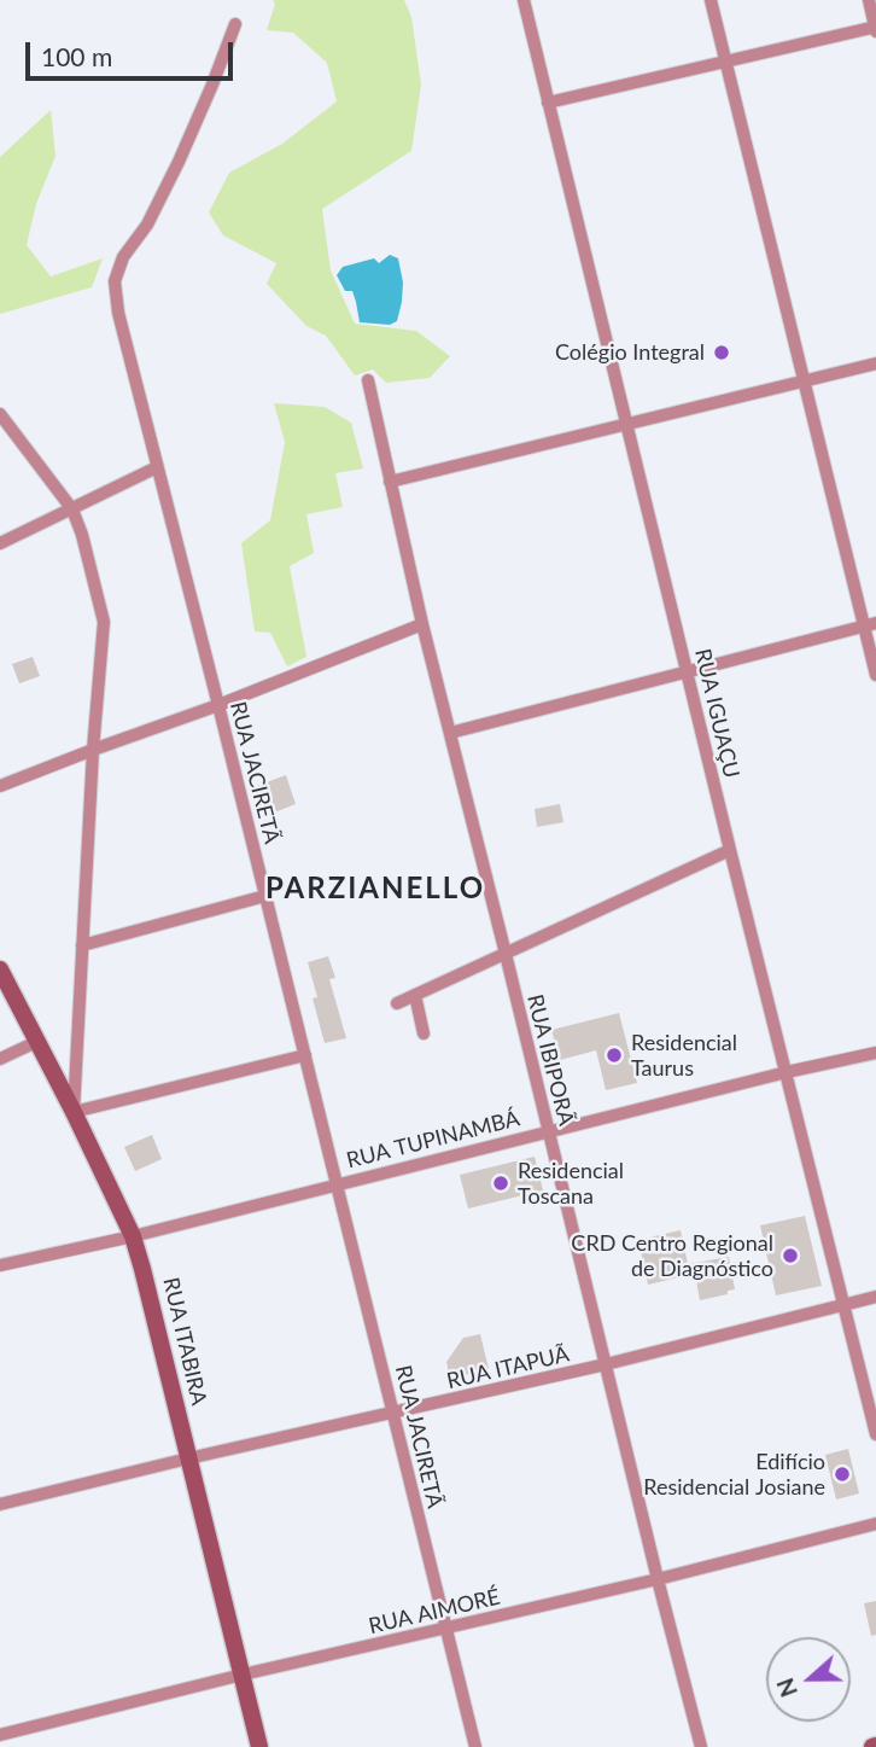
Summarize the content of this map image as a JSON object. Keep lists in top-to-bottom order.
{
  "streets": {
    "street": [
      "RUA IGUAÇU",
      "RUA JACIRETÃ",
      "RUA IBIPORÃ",
      "RUA TUPINAMBÁ",
      "RUA ITABIRA",
      "RUA ITAPUÃ",
      "RUA AIMORÉ"
    ]
  },
  "crossings": [
    ["RUA IGUAÇU", "RUA TUPINAMBÁ"],
    ["RUA IGUAÇU", "RUA ITAPUÃ"],
    ["RUA JACIRETÃ", "RUA TUPINAMBÁ"],
    ["RUA JACIRETÃ", "RUA ITAPUÃ"],
    ["RUA JACIRETÃ", "RUA AIMORÉ"],
    ["RUA IBIPORÃ", "RUA TUPINAMBÁ"],
    ["RUA IBIPORÃ", "RUA ITAPUÃ"],
    ["RUA IBIPORÃ", "RUA AIMORÉ"],
    ["RUA TUPINAMBÁ", "RUA ITABIRA"],
    ["RUA ITABIRA", "RUA ITAPUÃ"],
    ["RUA ITABIRA", "RUA AIMORÉ"]
  ],
  "districts": ["PARZIANELLO"],
  "places": [
    "Colégio Integral",
    "Residencial Taurus",
    "Residencial Toscana",
    "CRD Centro Regional de Diagnóstico",
    "Edifício Residencial Josiane"
  ],
  "scale_bar": "100 m",
  "north": "left"
}
